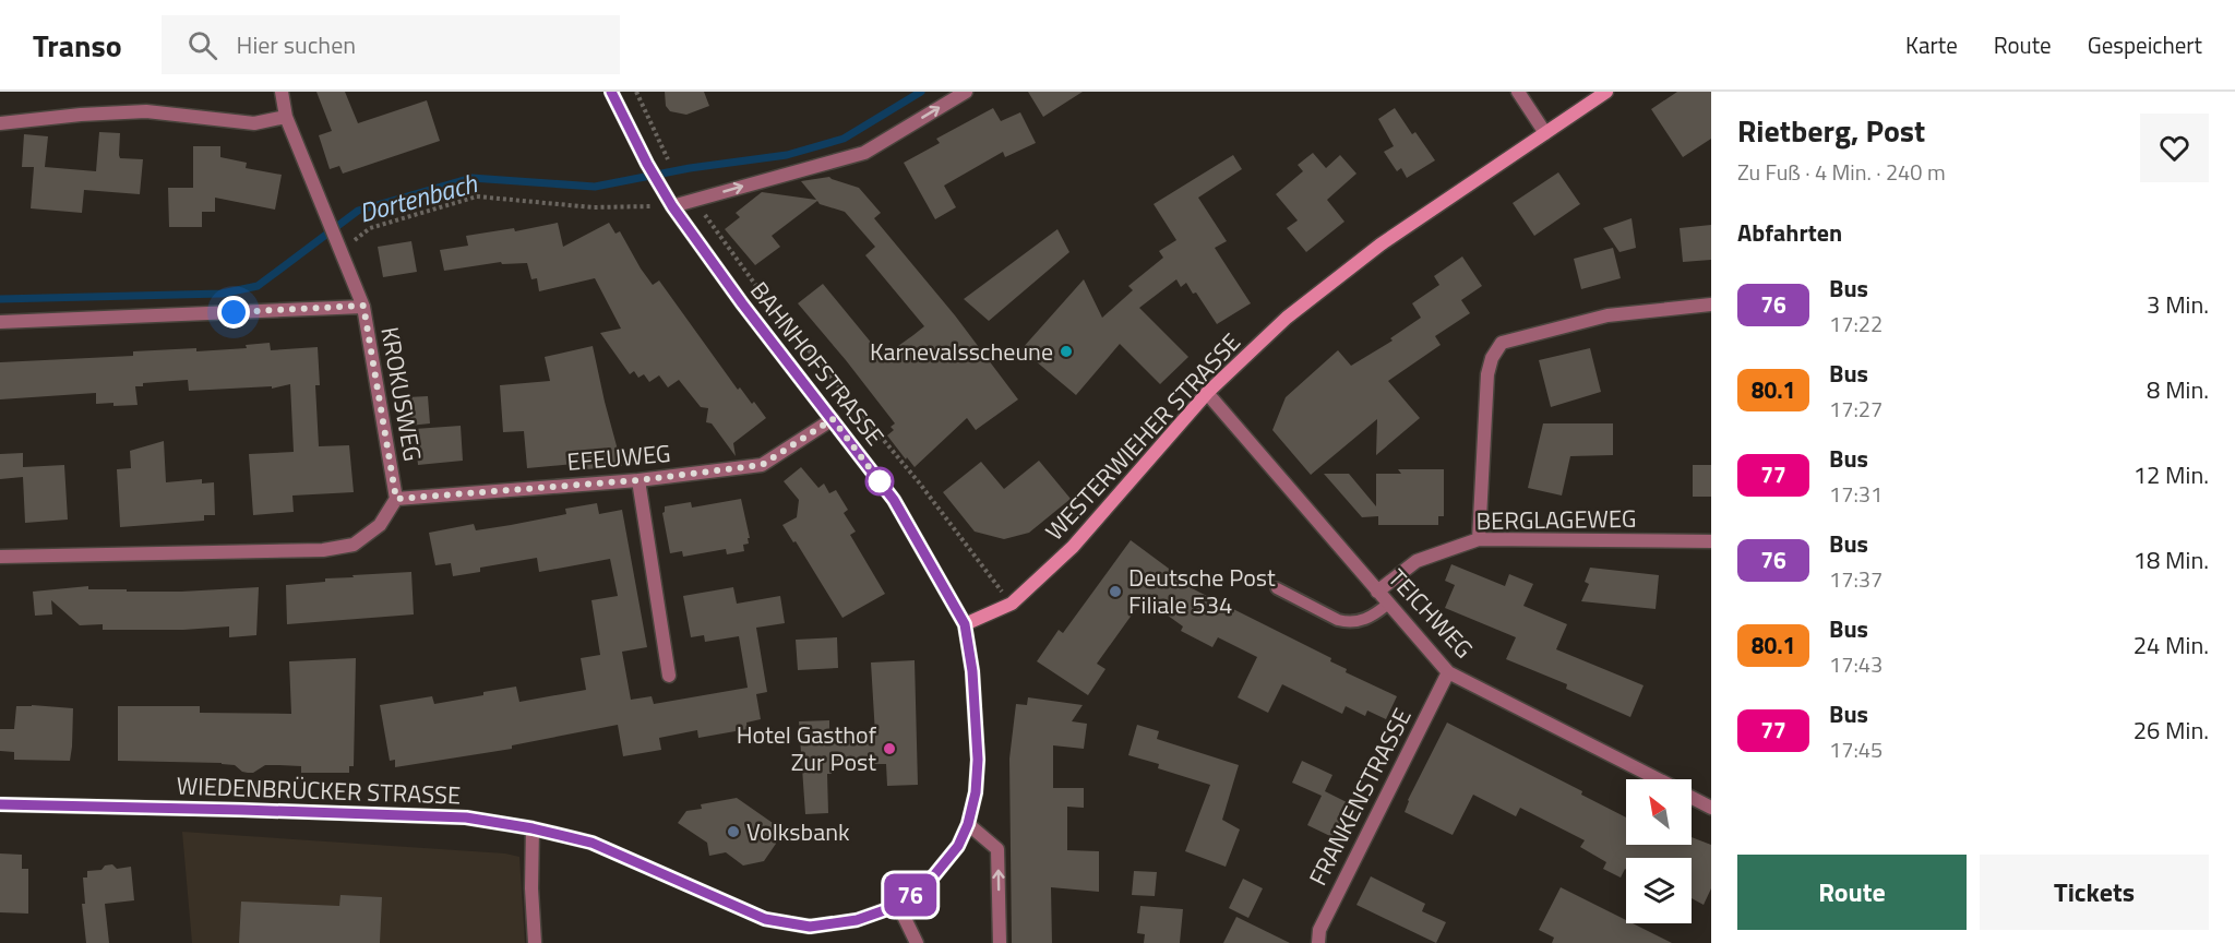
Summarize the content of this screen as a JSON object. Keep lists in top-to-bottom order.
{
  "streets": {
    "main road": ["BAHNHOFSTRASSE", "WESTERWIEHER STRASSE", "WIEDENBRÜCKER STRASSE"],
    "street": [
      "KROKUSWEG",
      "EFEUWEG",
      "BERGLAGEWEG",
      "TEICHWEG",
      "FRANKENSTRASSE"
    ]
  },
  "crossings": [
    ["BAHNHOFSTRASSE", "WESTERWIEHER STRASSE"],
    ["BAHNHOFSTRASSE", "EFEUWEG"],
    ["BAHNHOFSTRASSE", "WIEDENBRÜCKER STRASSE"],
    ["KROKUSWEG", "EFEUWEG"],
    ["WESTERWIEHER STRASSE", "TEICHWEG"],
    ["BERGLAGEWEG", "TEICHWEG"],
    ["TEICHWEG", "FRANKENSTRASSE"]
  ],
  "water": ["Dortenbach"],
  "places": [
    "Karnevalsscheune",
    "Deutsche Post Filiale 534",
    "Hotel Gasthof Zur Post",
    "Volksbank"
  ],
  "lines": ["bus line 76"],
  "north": "top left",
  "page": {
    "header": "Transo",
    "search": "Hier suchen",
    "nav": ["Karte", "Route", "Gespeichert"],
    "on_map": "76",
    "heading": [
      ["Rietberg, Post", "Zu Fuß · 4 Min. · 240 m"],
      "Abfahrten"
    ],
    "list": [
      {
        "mark": "76",
        "name": "Bus",
        "note": "17:22",
        "value": "3 Min."
      },
      {
        "mark": "80.1",
        "name": "Bus",
        "note": "17:27",
        "value": "8 Min."
      },
      {
        "mark": "77",
        "name": "Bus",
        "note": "17:31",
        "value": "12 Min."
      },
      {
        "mark": "76",
        "name": "Bus",
        "note": "17:37",
        "value": "18 Min."
      },
      {
        "mark": "80.1",
        "name": "Bus",
        "note": "17:43",
        "value": "24 Min."
      },
      {
        "mark": "77",
        "name": "Bus",
        "note": "17:45",
        "value": "26 Min."
      }
    ],
    "buttons": ["Route", "Tickets"]
  }
}
